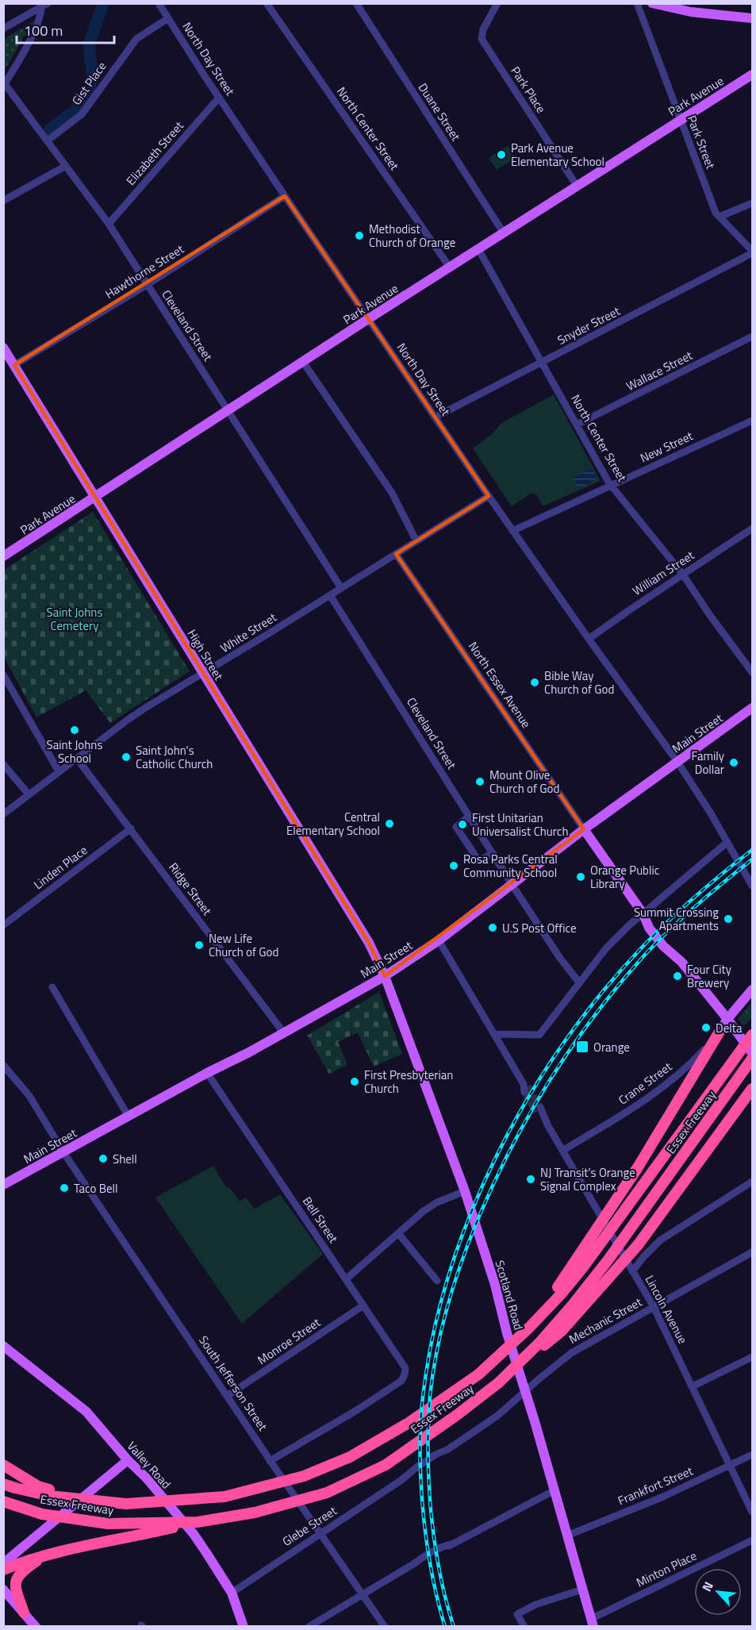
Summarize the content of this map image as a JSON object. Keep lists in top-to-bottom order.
{
  "streets": {
    "highway": ["Essex Freeway"],
    "main road": [
      "Park Avenue",
      "High Street",
      "Main Street",
      "Crane Street",
      "Scotland Road",
      "Valley Road"
    ],
    "street": [
      "North Day Street",
      "Gist Place",
      "Park Place",
      "Duane Street",
      "North Center Street",
      "Park Street",
      "Elizabeth Street",
      "Hawthorne Street",
      "Cleveland Street",
      "Snyder Street",
      "Wallace Street",
      "New Street",
      "William Street",
      "White Street",
      "North Essex Avenue",
      "Linden Place",
      "Ridge Street",
      "Bell Street",
      "Lincoln Avenue",
      "Mechanic Street",
      "Monroe Street",
      "South Jefferson Street",
      "Frankfort Street",
      "Glebe Street",
      "Minton Place"
    ]
  },
  "crossings": [
    ["North Day Street", "Gist Place"],
    ["North Day Street", "Park Avenue"],
    ["North Day Street", "Elizabeth Street"],
    ["North Day Street", "Hawthorne Street"],
    ["North Day Street", "Snyder Street"],
    ["North Day Street", "New Street"],
    ["North Day Street", "William Street"],
    ["North Day Street", "White Street"],
    ["North Day Street", "Main Street"],
    ["Gist Place", "Cleveland Street"],
    ["Park Place", "Park Avenue"],
    ["Park Avenue", "Duane Street"],
    ["Park Avenue", "North Center Street"],
    ["Park Avenue", "Park Street"],
    ["Park Avenue", "Cleveland Street"],
    ["Park Avenue", "High Street"],
    ["North Center Street", "Snyder Street"],
    ["North Center Street", "Wallace Street"],
    ["North Center Street", "New Street"],
    ["North Center Street", "William Street"],
    ["Park Street", "Snyder Street"],
    ["Elizabeth Street", "Cleveland Street"],
    ["Hawthorne Street", "Cleveland Street"],
    ["Hawthorne Street", "High Street"],
    ["Cleveland Street", "White Street"],
    ["Cleveland Street", "Main Street"],
    ["White Street", "High Street"],
    ["White Street", "North Essex Avenue"],
    ["White Street", "Ridge Street"],
    ["High Street", "Main Street"],
    ["High Street", "Scotland Road"],
    ["North Essex Avenue", "Main Street"],
    ["Main Street", "Ridge Street"],
    ["Main Street", "Bell Street"],
    ["Main Street", "Scotland Road"],
    ["Main Street", "South Jefferson Street"],
    ["Linden Place", "Ridge Street"],
    ["Crane Street", "Lincoln Avenue"],
    ["Bell Street", "Monroe Street"],
    ["Bell Street", "South Jefferson Street"],
    ["Scotland Road", "Mechanic Street"],
    ["Scotland Road", "Frankfort Street"],
    ["Scotland Road", "Glebe Street"],
    ["Scotland Road", "Minton Place"],
    ["Lincoln Avenue", "Mechanic Street"],
    ["Lincoln Avenue", "Frankfort Street"],
    ["Mechanic Street", "Glebe Street"],
    ["Monroe Street", "South Jefferson Street"],
    ["South Jefferson Street", "Glebe Street"],
    ["Valley Road", "Glebe Street"]
  ],
  "parks": ["Saint Johns Cemetery"],
  "places": {
    "other": [
      "Park Avenue Elementary School",
      "Methodist Church of Orange",
      "Bible Way Church of God",
      "Saint Johns School",
      "Saint John's Catholic Church",
      "Family Dollar",
      "Mount Olive Church of God",
      "Central Elementary School",
      "First Unitarian Universalist Church",
      "Rosa Parks Central Community School",
      "Orange Public Library",
      "Summit Crossing Apartments",
      "U.S Post Office",
      "New Life Church of God",
      "Four City Brewery",
      "Delta",
      "First Presbyterian Church",
      "Shell",
      "NJ Transit's Orange Signal Complex",
      "Taco Bell"
    ],
    "transit": ["Orange"]
  },
  "scale_bar": "100 m",
  "north": "top left"
}
